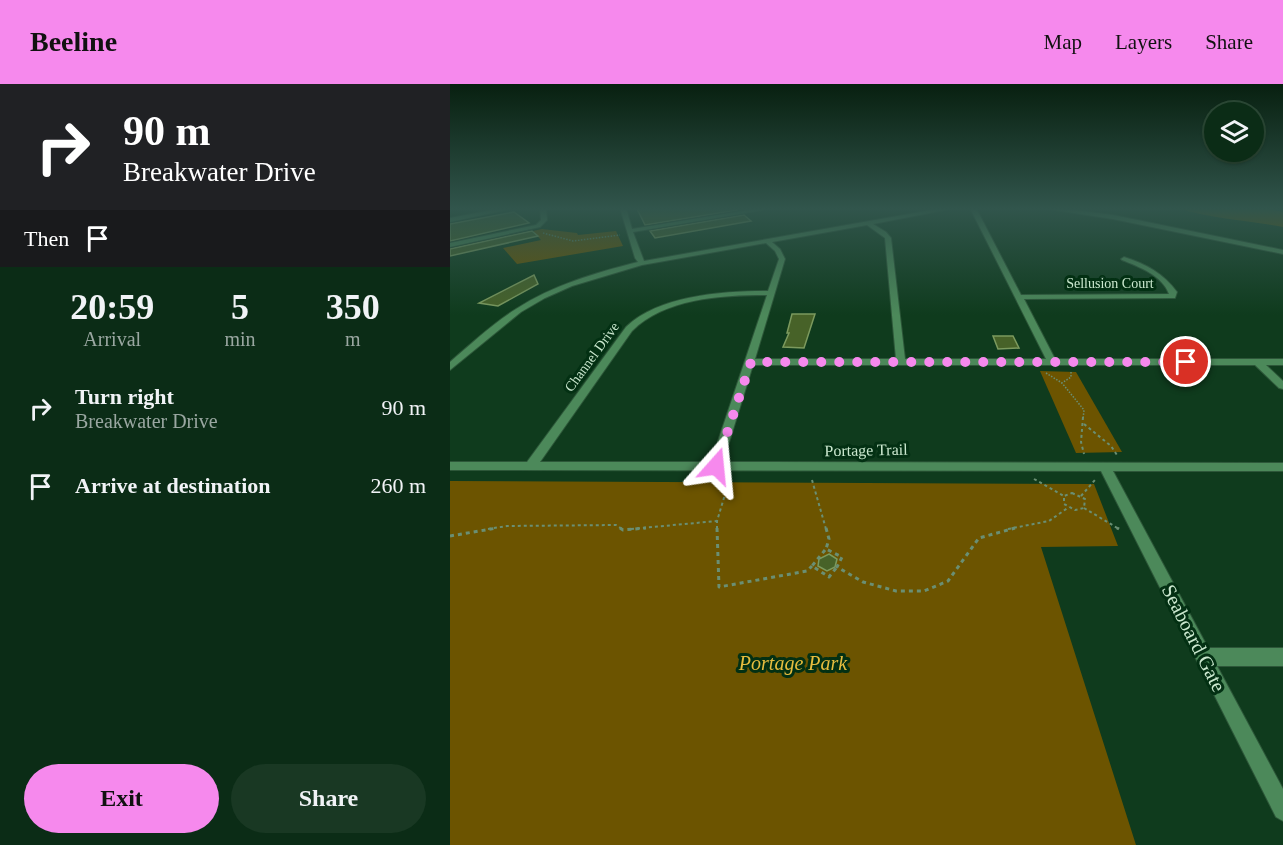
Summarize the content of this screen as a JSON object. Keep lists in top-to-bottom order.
{
  "streets": {
    "street": [
      "Sellusion Court",
      "Channel Drive",
      "Portage Trail",
      "Seaboard Gate"
    ]
  },
  "crossings": [
    ["Channel Drive", "Portage Trail"],
    ["Portage Trail", "Seaboard Gate"]
  ],
  "parks": ["Portage Park"],
  "page": {
    "header": "Beeline",
    "nav": ["Map", "Layers", "Share"],
    "turn": ["90 m", "Breakwater Drive"],
    "then": "Then",
    "eta": [
      "20:59",
      "Arrival",
      "5",
      "min",
      "350",
      "m"
    ],
    "list": [
      {
        "name": "Turn right",
        "note": "Breakwater Drive",
        "value": "90 m"
      },
      {
        "name": "Arrive at destination",
        "value": "260 m"
      }
    ],
    "buttons": ["Exit", "Share"]
  }
}
